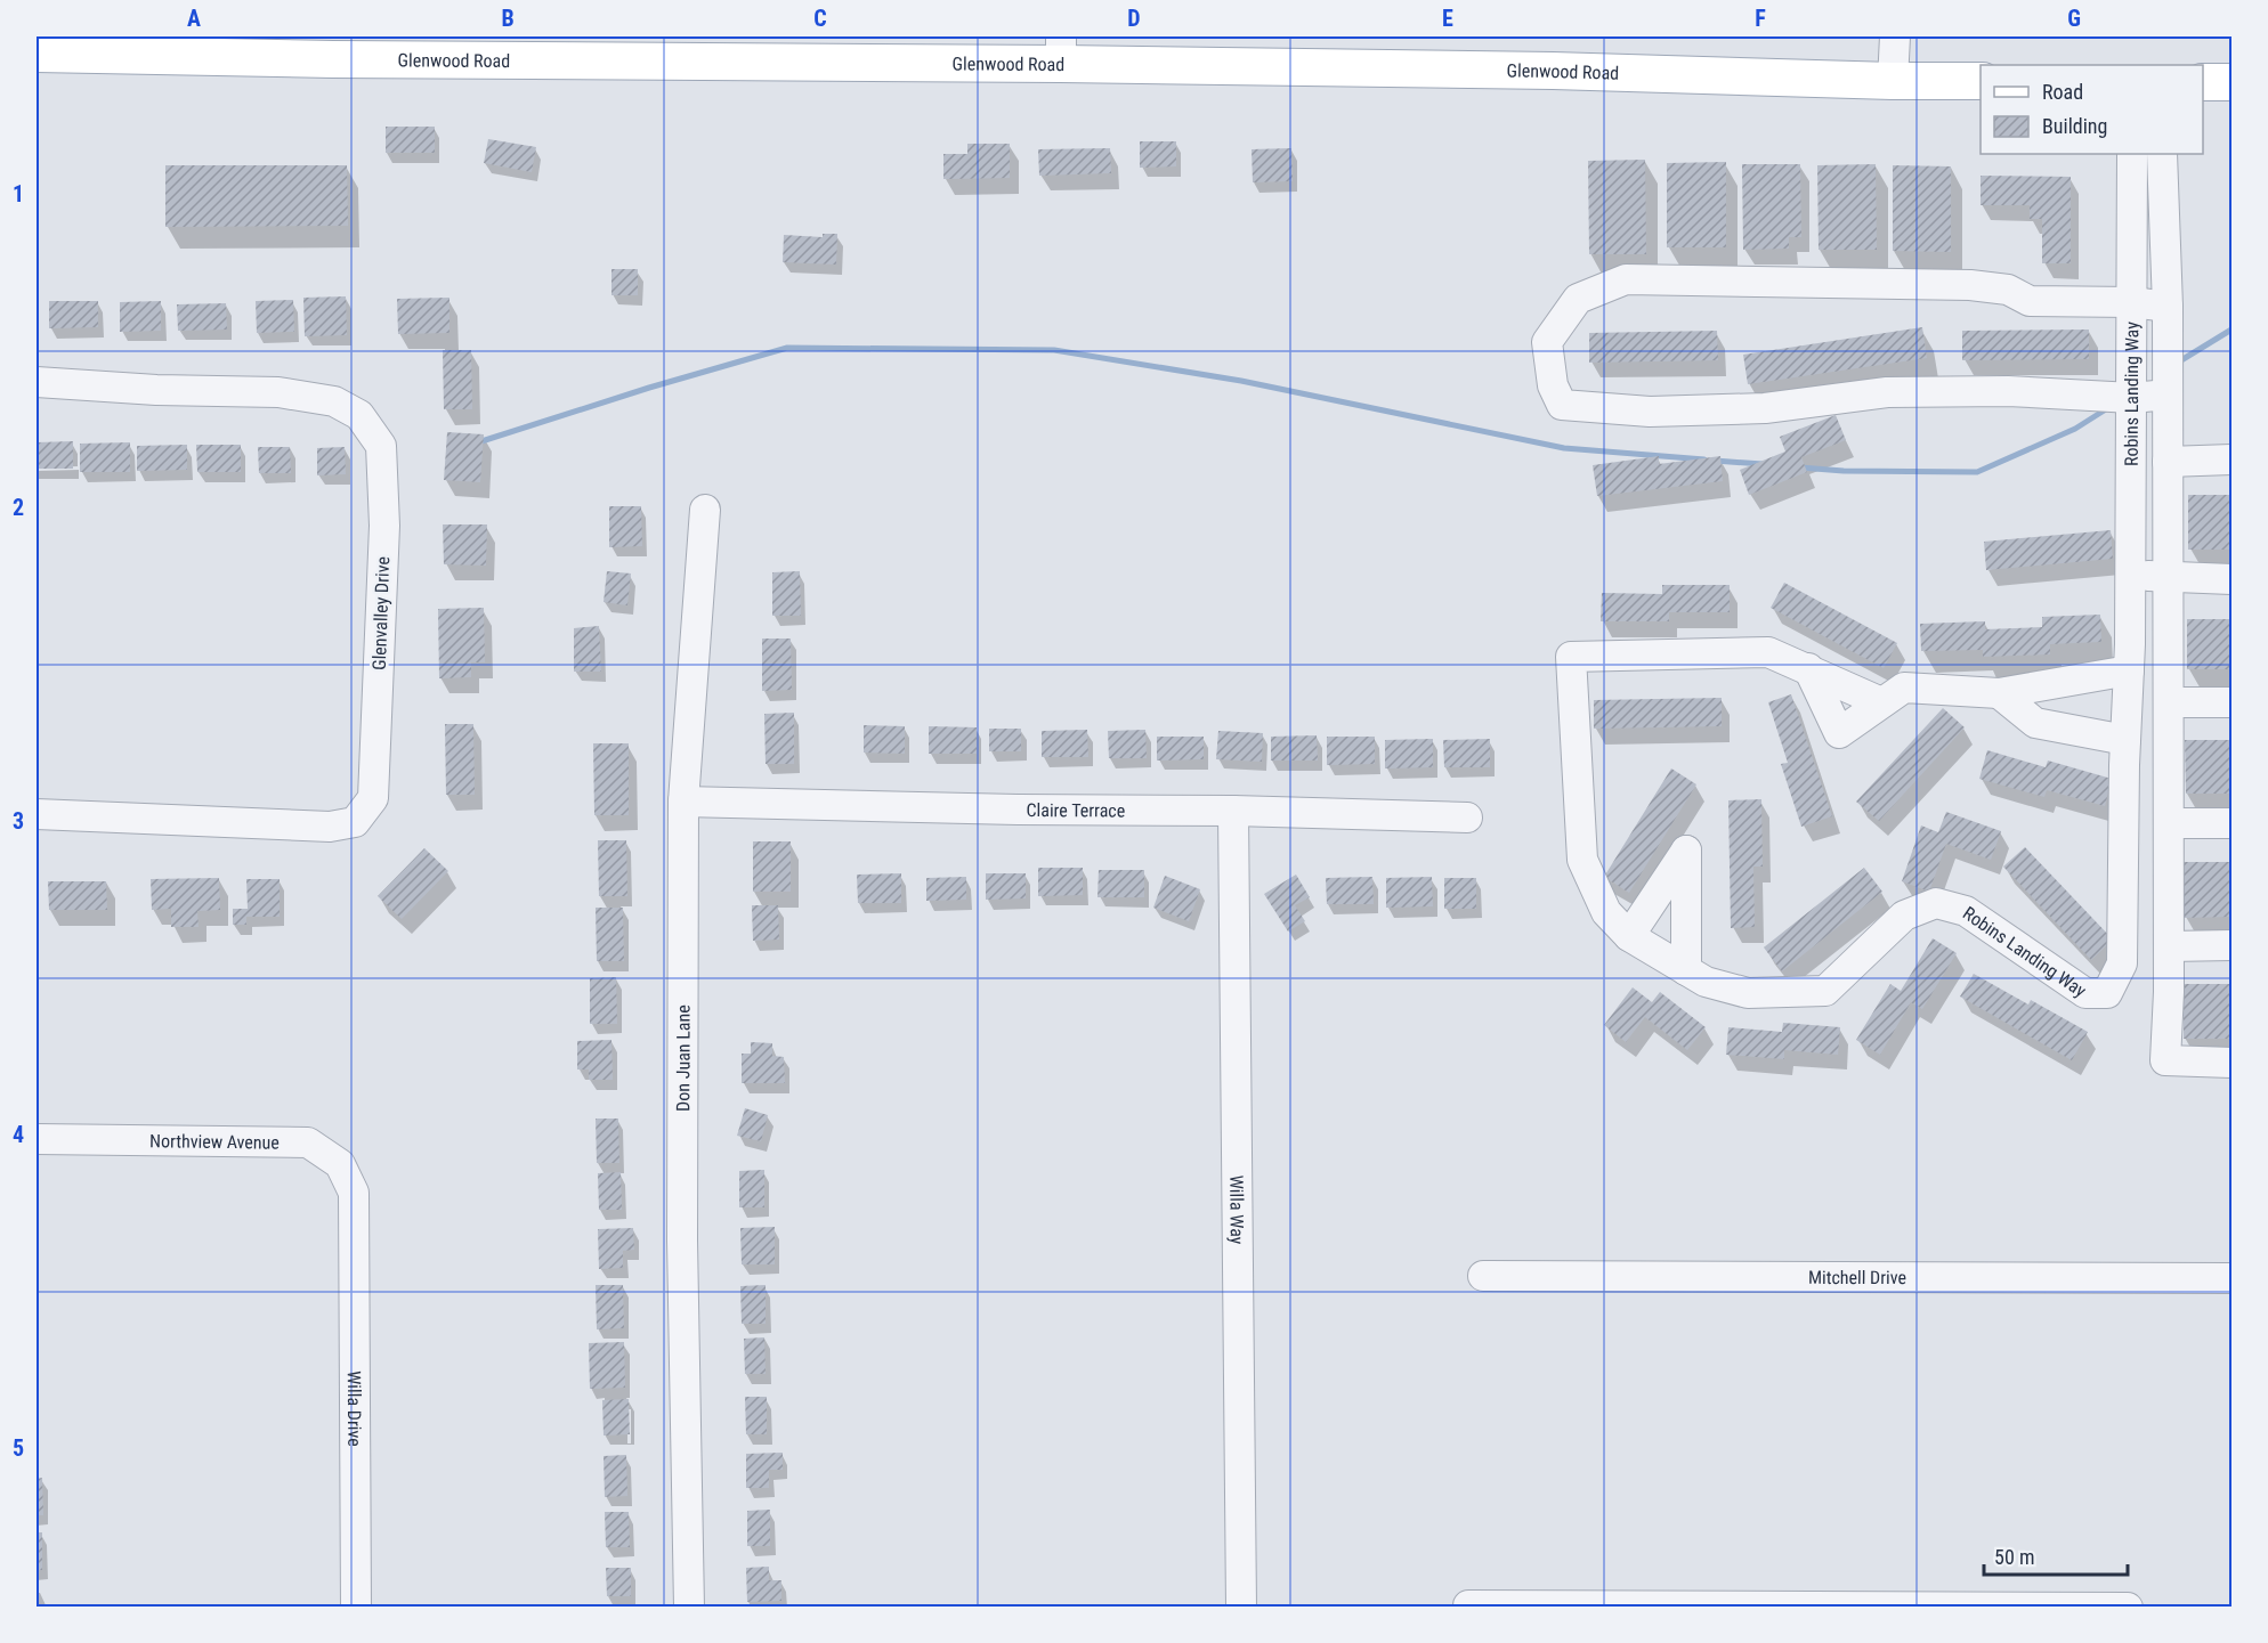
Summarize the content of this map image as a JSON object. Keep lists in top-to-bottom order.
{
  "streets": {
    "main road": ["Glenwood Road"],
    "street": [
      "Robins Landing Way",
      "Glenvalley Drive",
      "Claire Terrace",
      "Don Juan Lane",
      "Northview Avenue",
      "Willa Way",
      "Mitchell Drive",
      "Willa Drive"
    ]
  },
  "crossings": [
    ["Claire Terrace", "Don Juan Lane"],
    ["Claire Terrace", "Willa Way"],
    ["Northview Avenue", "Willa Drive"]
  ],
  "legend": ["Road", "Building"],
  "scale_bar": "50 m",
  "grid": {
    "columns": [
      "A",
      "B",
      "C",
      "D",
      "E",
      "F",
      "G"
    ],
    "rows": [
      "1",
      "2",
      "3",
      "4",
      "5"
    ]
  }
}
